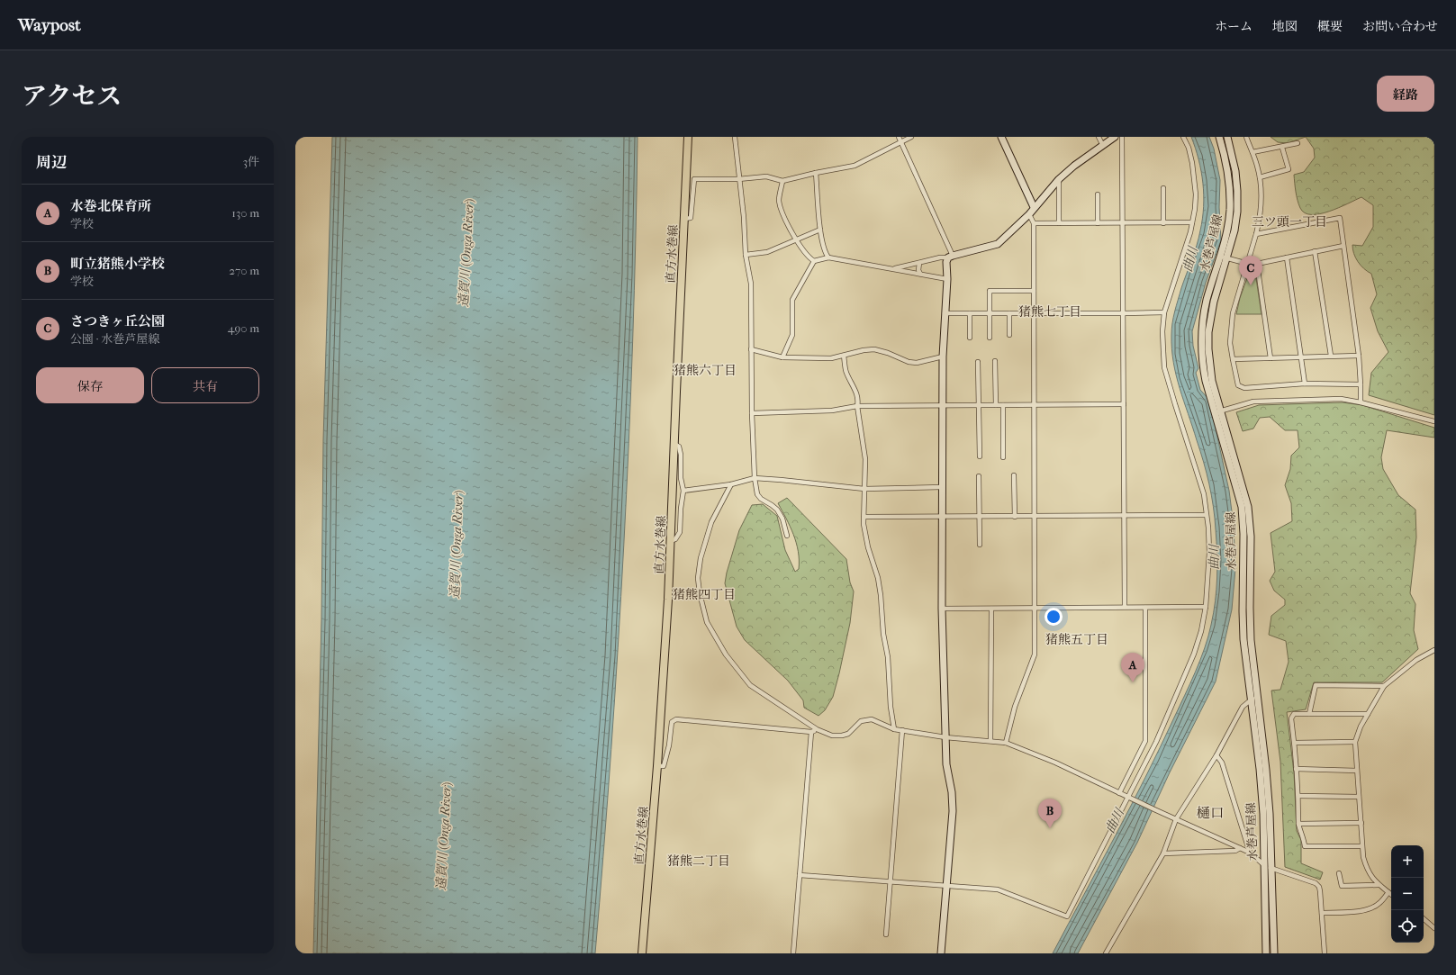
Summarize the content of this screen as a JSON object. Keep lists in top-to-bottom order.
{
  "streets": {
    "main road": ["水巻芦屋線", "直方水巻線"]
  },
  "districts": [
    "三ツ頭一丁目",
    "猪熊七丁目",
    "猪熊六丁目",
    "猪熊四丁目",
    "猪熊五丁目",
    "樋口",
    "猪熊二丁目"
  ],
  "water": ["遠賀川 (Onga River)", "曲川"],
  "page": {
    "header": "Waypost",
    "nav": [
      "ホーム",
      "地図",
      "概要",
      "お問い合わせ"
    ],
    "title": "アクセス",
    "buttons": [
      "経路",
      ["保存", "共有"]
    ],
    "heading": ["周辺", "3件"],
    "list": [
      {
        "mark": "A",
        "name": "水巻北保育所",
        "note": "学校",
        "value": "130 m"
      },
      {
        "mark": "B",
        "name": "町立猪熊小学校",
        "note": "学校",
        "value": "270 m"
      },
      {
        "mark": "C",
        "name": "さつきヶ丘公園",
        "note": "公園 · 水巻芦屋線",
        "value": "490 m"
      }
    ],
    "pins": ["C", "A", "B"],
    "map_buttons": ["+", "−"]
  }
}
